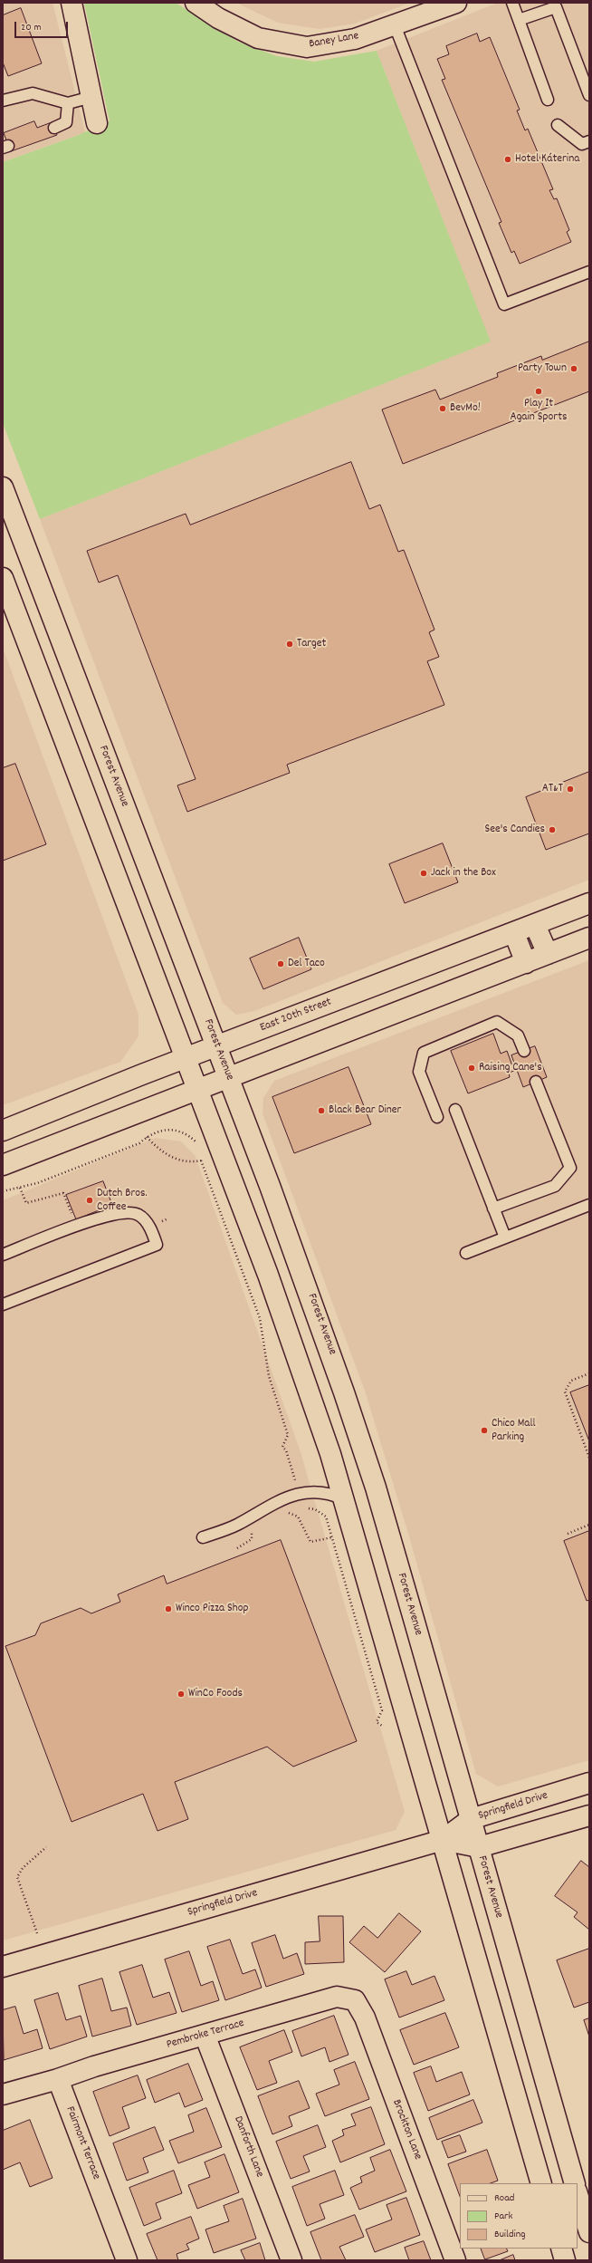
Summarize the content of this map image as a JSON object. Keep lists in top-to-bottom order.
{
  "streets": {
    "street": [
      "Baney Lane",
      "Forest Avenue",
      "East 20th Street",
      "Springfield Drive",
      "Pembroke Terrace",
      "Brockton Lane",
      "Fairmont Terrace",
      "Danforth Lane"
    ]
  },
  "crossings": [
    ["Forest Avenue", "East 20th Street"],
    ["Forest Avenue", "Springfield Drive"],
    ["Pembroke Terrace", "Brockton Lane"],
    ["Pembroke Terrace", "Fairmont Terrace"],
    ["Pembroke Terrace", "Danforth Lane"]
  ],
  "places": [
    "Hotel Káterina",
    "Party Town",
    "Play It Again Sports",
    "BevMo!",
    "Target",
    "AT&T",
    "See's Candies",
    "Jack in the Box",
    "Del Taco",
    "Raising Cane's",
    "Black Bear Diner",
    "Dutch Bros. Coffee",
    "Chico Mall Parking",
    "Winco Pizza Shop",
    "WinCo Foods"
  ],
  "legend": ["Road", "Park", "Building"],
  "scale_bar": "20 m"
}
